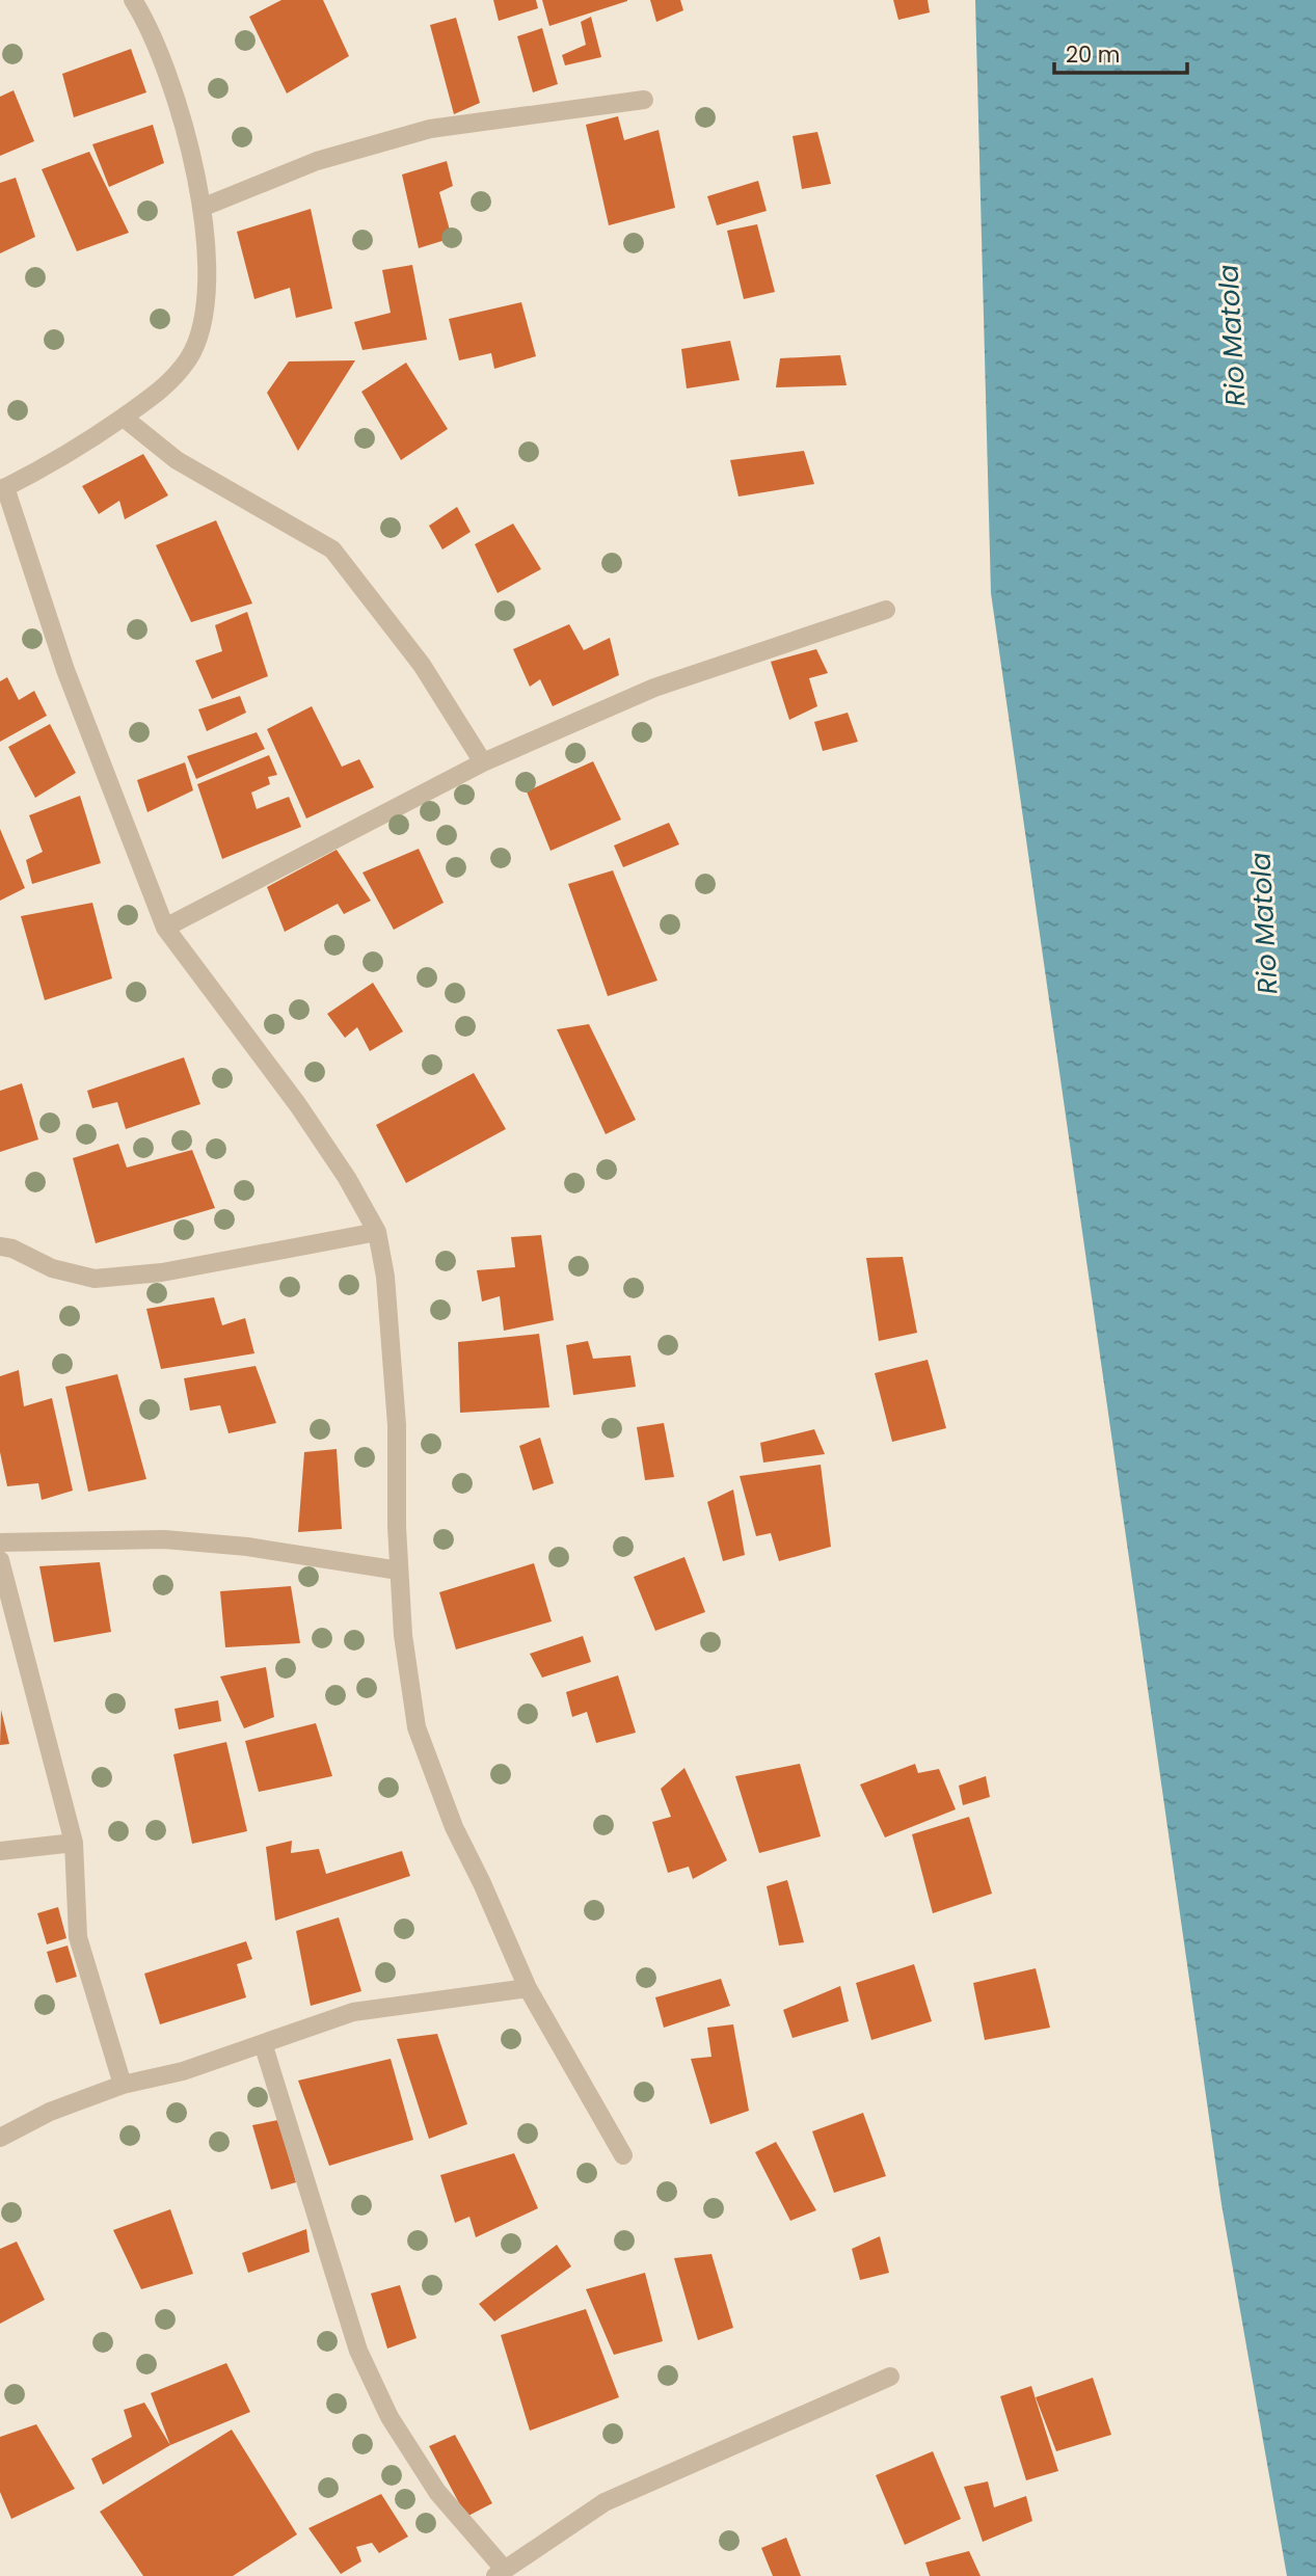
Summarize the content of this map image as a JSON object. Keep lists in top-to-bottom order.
{
  "water": ["Rio Matola"],
  "scale_bar": "20 m"
}
